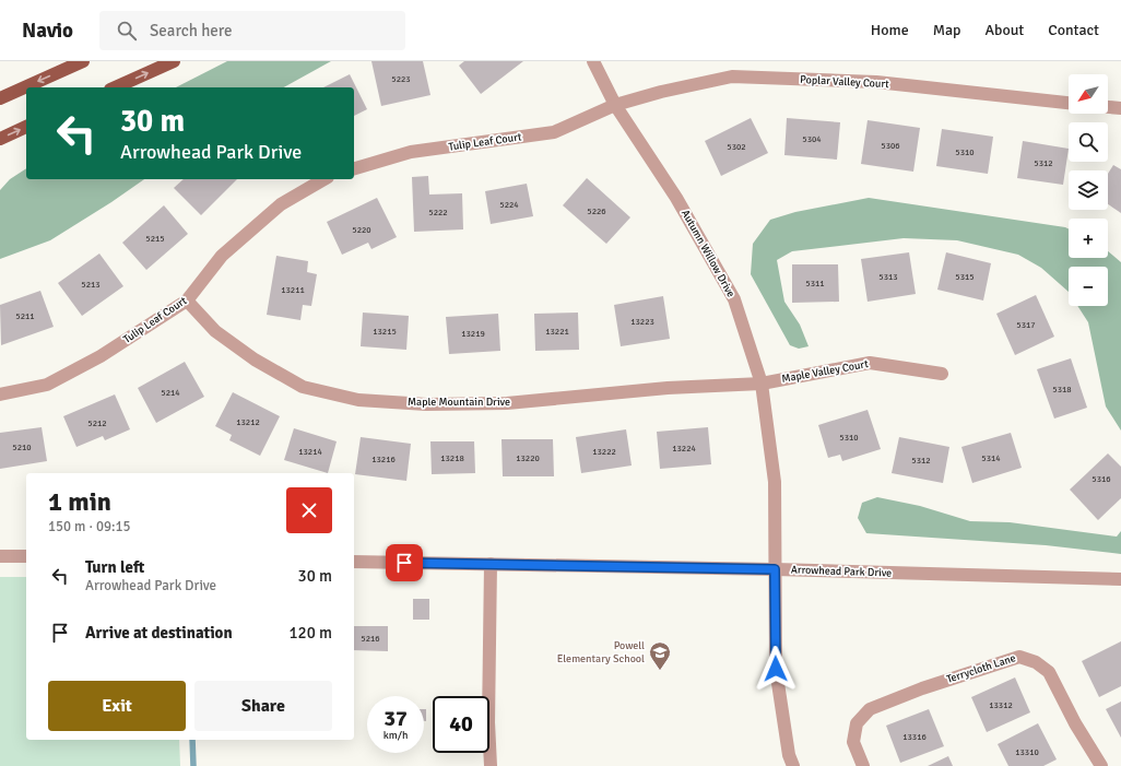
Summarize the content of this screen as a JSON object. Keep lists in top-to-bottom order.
{
  "streets": {
    "street": [
      "Poplar Valley Court",
      "Tulip Leaf Court",
      "Autumn Willow Drive",
      "Maple Valley Court",
      "Maple Mountain Drive",
      "Arrowhead Park Drive",
      "Terrycloth Lane"
    ]
  },
  "crossings": [
    ["Poplar Valley Court", "Tulip Leaf Court"],
    ["Poplar Valley Court", "Autumn Willow Drive"],
    ["Tulip Leaf Court", "Autumn Willow Drive"],
    ["Tulip Leaf Court", "Maple Mountain Drive"],
    ["Autumn Willow Drive", "Maple Valley Court"],
    ["Autumn Willow Drive", "Maple Mountain Drive"],
    ["Autumn Willow Drive", "Arrowhead Park Drive"],
    ["Maple Valley Court", "Maple Mountain Drive"]
  ],
  "places": {
    "school or university": ["Powell Elementary School"]
  },
  "house_numbers": [
    "5223",
    "5304",
    "5306",
    "5302",
    "5310",
    "5312",
    "5224",
    "5226",
    "5222",
    "5220",
    "5215",
    "5313",
    "5315",
    "5311",
    "5213",
    "13211",
    "5211",
    "13223",
    "5317",
    "13215",
    "13221",
    "13219",
    "5318",
    "5214",
    "13212",
    "5212",
    "5310",
    "5210",
    "13224",
    "13214",
    "13222",
    "13218",
    "13220",
    "5314",
    "13216",
    "5312",
    "5316",
    "5216",
    "13312",
    "13316",
    "13310"
  ],
  "north": "bottom left",
  "page": {
    "header": "Navio",
    "search": "Search here",
    "nav": [
      "Home",
      "Map",
      "About",
      "Contact"
    ],
    "map_buttons": ["+", "−"],
    "turn": ["30 m", "Arrowhead Park Drive"],
    "heading": ["1 min", "150 m · 09:15"],
    "list": [
      {
        "name": "Turn left",
        "note": "Arrowhead Park Drive",
        "value": "30 m"
      },
      {
        "name": "Arrive at destination",
        "value": "120 m"
      }
    ],
    "buttons": ["Exit", "Share"],
    "speed": "37 km/h",
    "limit": "40"
  }
}
